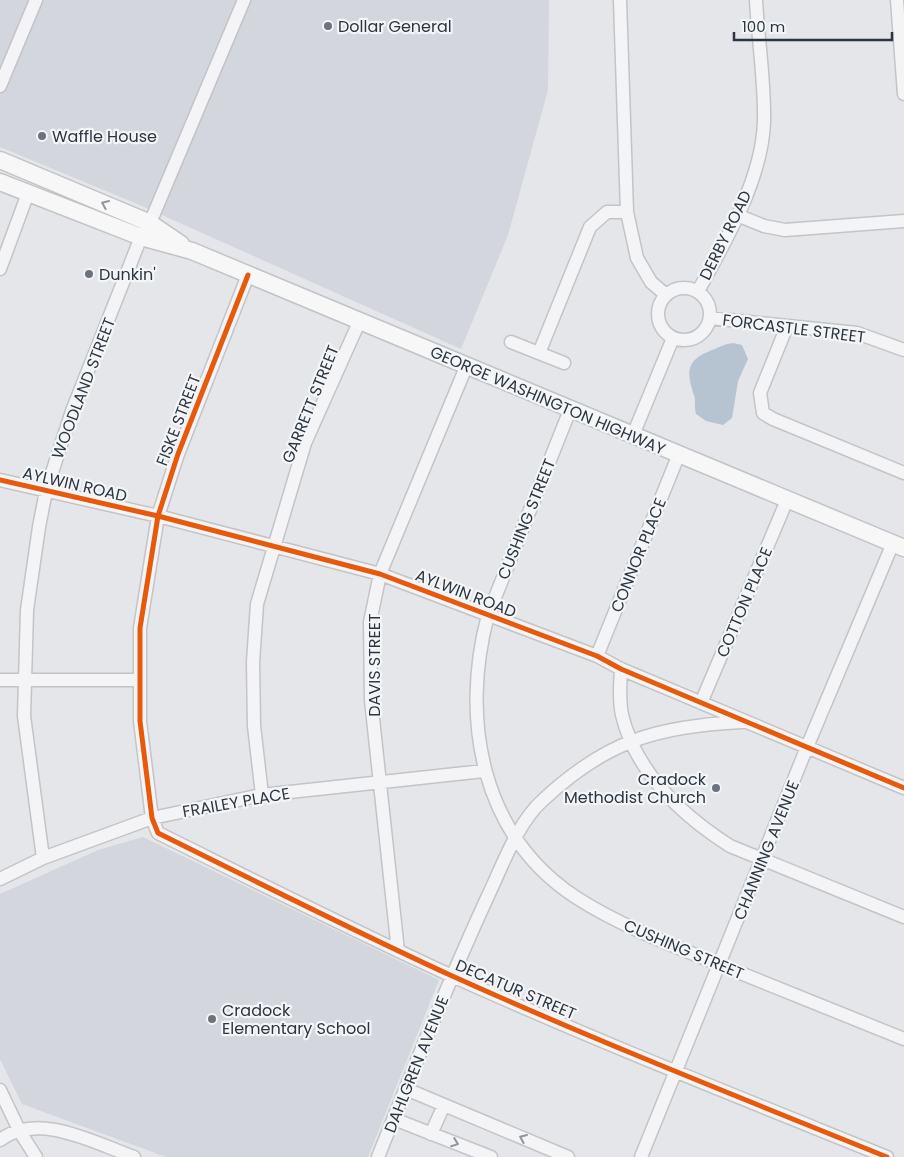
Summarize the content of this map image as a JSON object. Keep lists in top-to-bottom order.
{
  "streets": {
    "main road": ["GEORGE WASHINGTON HIGHWAY"],
    "street": [
      "DERBY ROAD",
      "FORCASTLE STREET",
      "WOODLAND STREET",
      "GARRETT STREET",
      "FISKE STREET",
      "AYLWIN ROAD",
      "CUSHING STREET",
      "CONNOR PLACE",
      "COTTON PLACE",
      "DAVIS STREET",
      "FRAILEY PLACE",
      "CHANNING AVENUE",
      "DECATUR STREET",
      "DAHLGREN AVENUE"
    ]
  },
  "crossings": [
    ["DERBY ROAD", "FORCASTLE STREET"],
    ["WOODLAND STREET", "GEORGE WASHINGTON HIGHWAY"],
    ["WOODLAND STREET", "AYLWIN ROAD"],
    ["WOODLAND STREET", "FRAILEY PLACE"],
    ["GEORGE WASHINGTON HIGHWAY", "GARRETT STREET"],
    ["GEORGE WASHINGTON HIGHWAY", "FISKE STREET"],
    ["GEORGE WASHINGTON HIGHWAY", "CUSHING STREET"],
    ["GEORGE WASHINGTON HIGHWAY", "CONNOR PLACE"],
    ["GEORGE WASHINGTON HIGHWAY", "COTTON PLACE"],
    ["GEORGE WASHINGTON HIGHWAY", "DAVIS STREET"],
    ["GEORGE WASHINGTON HIGHWAY", "CHANNING AVENUE"],
    ["GARRETT STREET", "AYLWIN ROAD"],
    ["GARRETT STREET", "FRAILEY PLACE"],
    ["FISKE STREET", "AYLWIN ROAD"],
    ["FISKE STREET", "FRAILEY PLACE"],
    ["FISKE STREET", "DECATUR STREET"],
    ["AYLWIN ROAD", "CUSHING STREET"],
    ["AYLWIN ROAD", "CONNOR PLACE"],
    ["AYLWIN ROAD", "COTTON PLACE"],
    ["AYLWIN ROAD", "DAVIS STREET"],
    ["AYLWIN ROAD", "CHANNING AVENUE"],
    ["AYLWIN ROAD", "DAHLGREN AVENUE"],
    ["CUSHING STREET", "FRAILEY PLACE"],
    ["CUSHING STREET", "CHANNING AVENUE"],
    ["CUSHING STREET", "DAHLGREN AVENUE"],
    ["DAVIS STREET", "FRAILEY PLACE"],
    ["DAVIS STREET", "DECATUR STREET"],
    ["FRAILEY PLACE", "DECATUR STREET"],
    ["CHANNING AVENUE", "DECATUR STREET"],
    ["DECATUR STREET", "DAHLGREN AVENUE"]
  ],
  "places": [
    "Dollar General",
    "Waffle House",
    "Dunkin'",
    "Cradock Methodist Church",
    "Cradock Elementary School"
  ],
  "scale_bar": "100 m"
}
